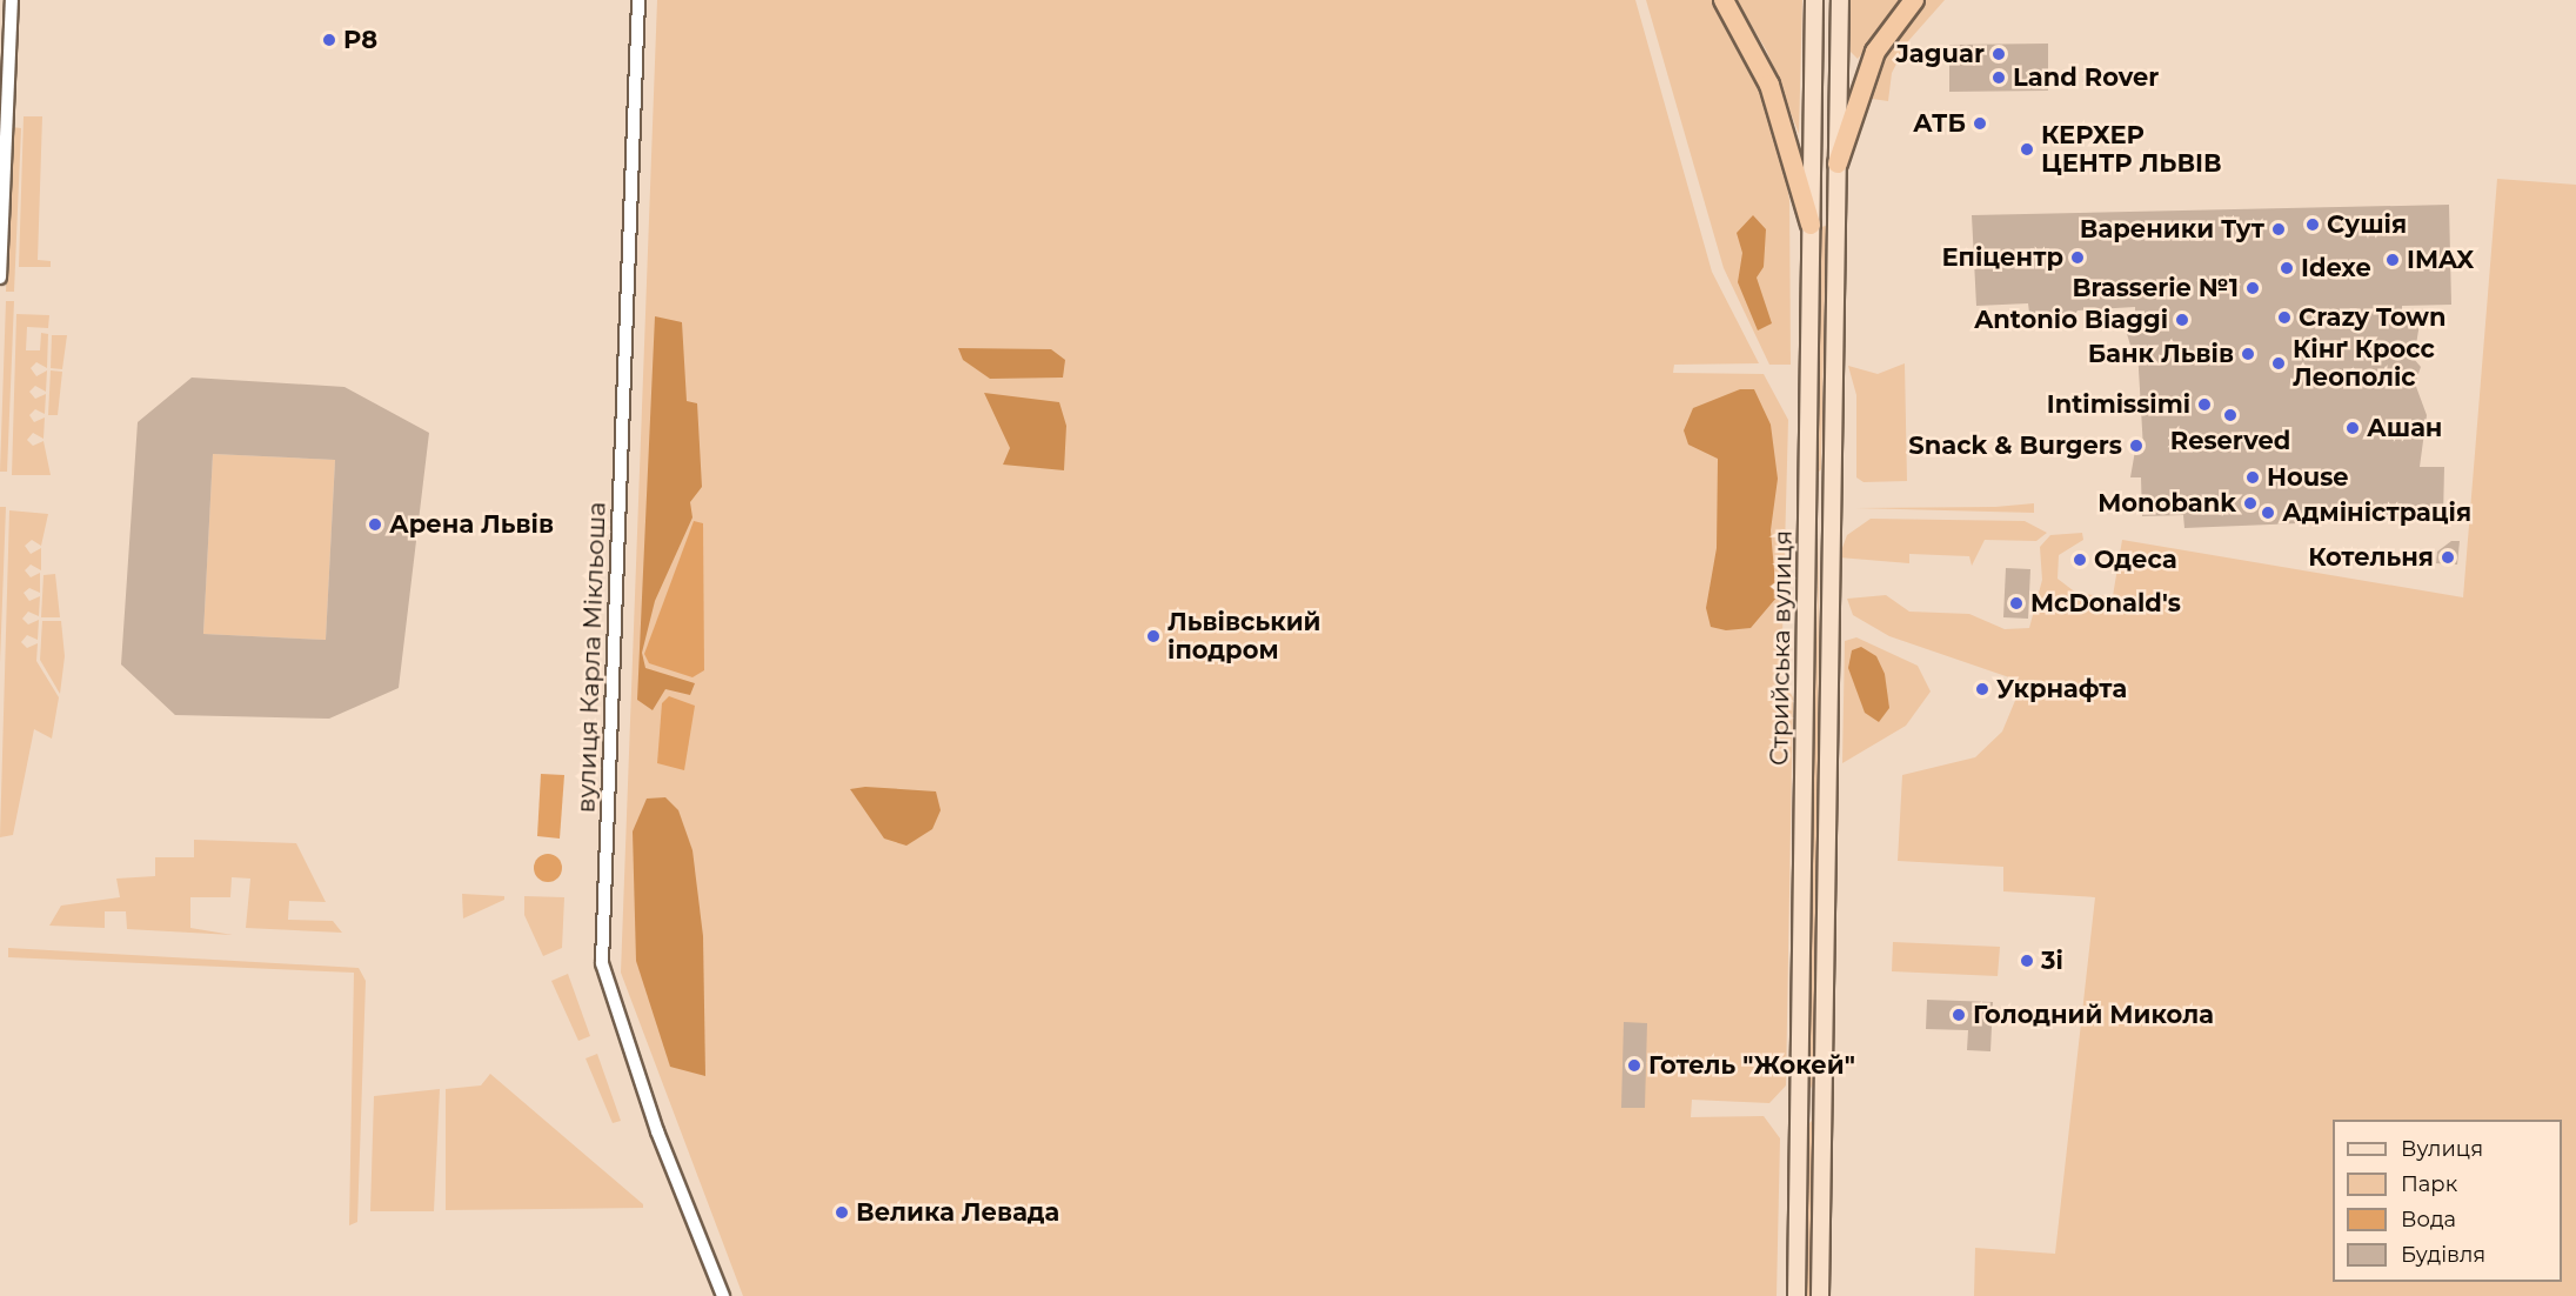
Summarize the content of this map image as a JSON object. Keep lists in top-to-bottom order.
{
  "streets": {
    "main road": ["Стрийська вулиця"],
    "street": ["вулиця Карла Мікльоша"]
  },
  "places": [
    "P8",
    "Jaguar",
    "Land Rover",
    "АТБ",
    "КЕРХЕР ЦЕНТР ЛЬВІВ",
    "Сушія",
    "Вареники Тут",
    "Епіцентр",
    "IMAX",
    "Idexe",
    "Brasserie №1",
    "Crazy Town",
    "Antonio Biaggi",
    "Банк Львів",
    "Кінґ Кросс Леополіс",
    "Intimissimi",
    "Reserved",
    "Ашан",
    "Snack & Burgers",
    "House",
    "Monobank",
    "Адміністрація",
    "Арена Львів",
    "Котельня",
    "Одеса",
    "McDonald's",
    "Львівський іподром",
    "Укрнафта",
    "3і",
    "Голодний Микола",
    "Готель \"Жокей\"",
    "Велика Левада"
  ],
  "legend": [
    "Вулиця",
    "Парк",
    "Вода",
    "Будівля"
  ]
}
